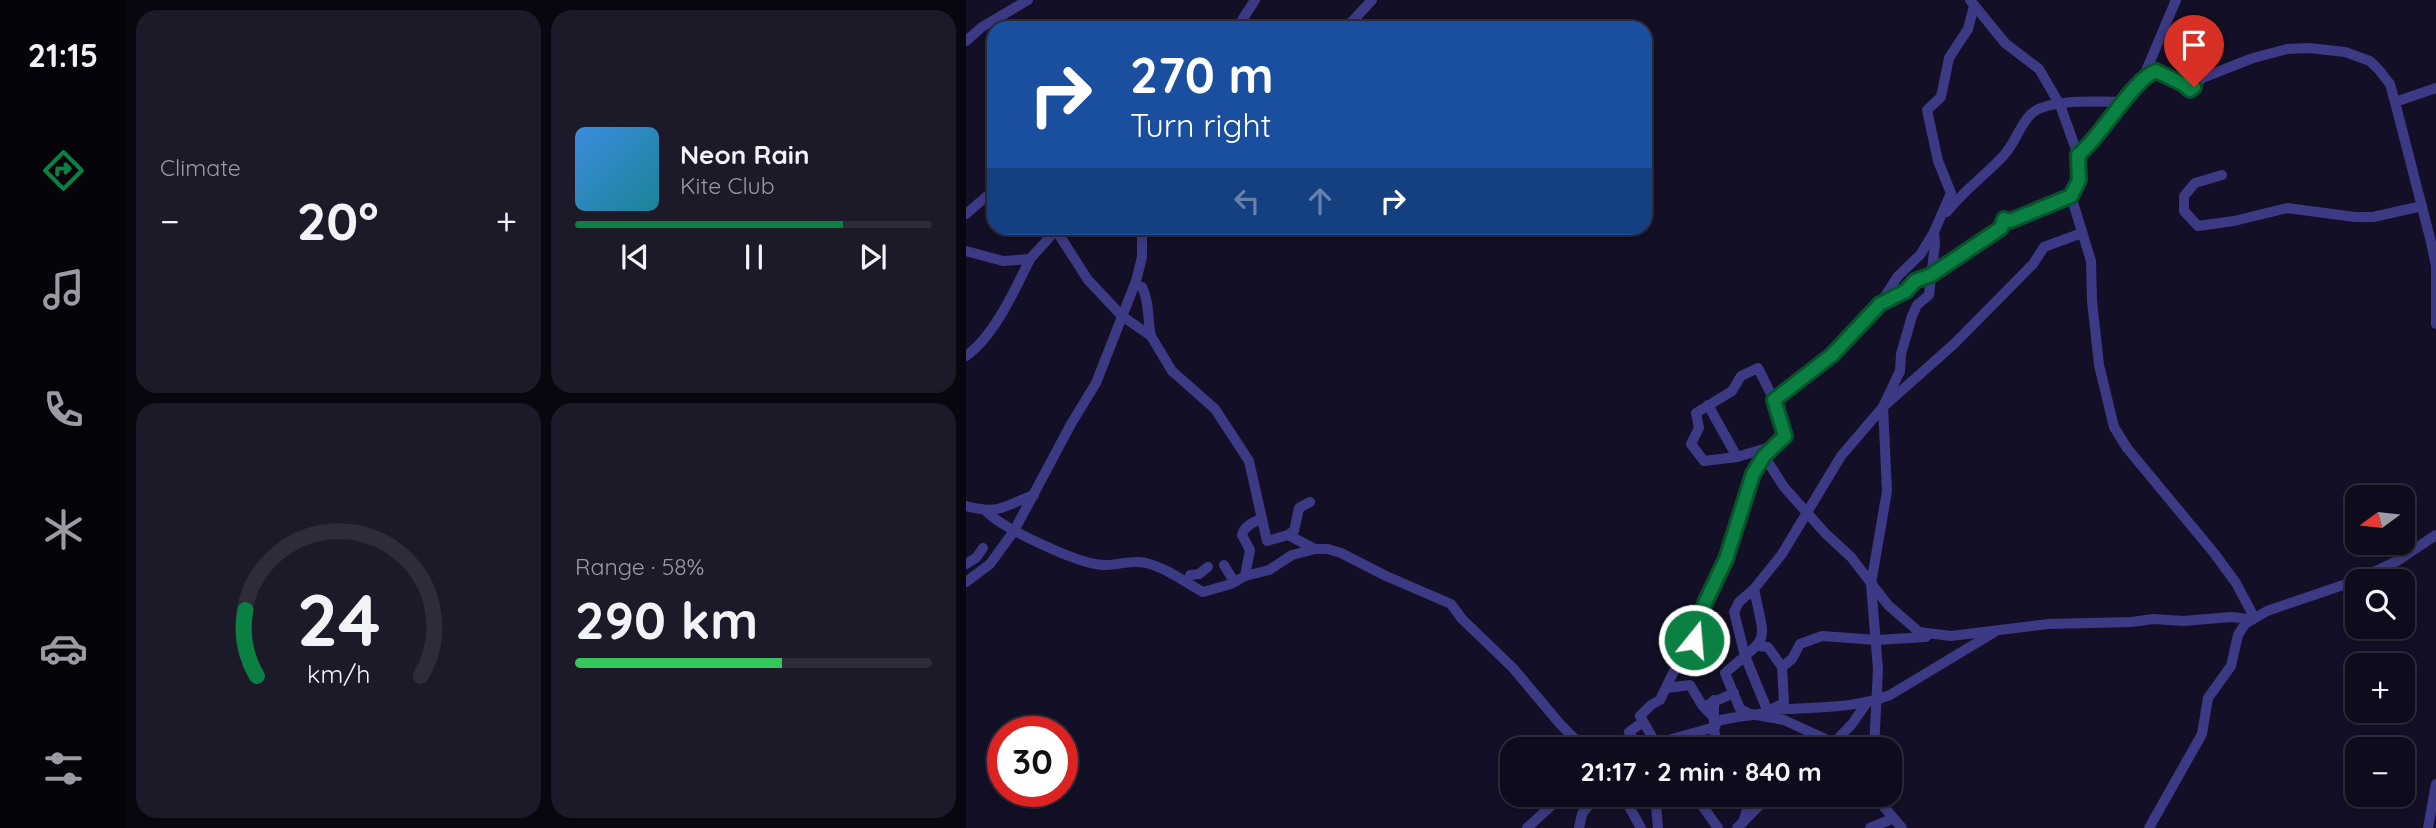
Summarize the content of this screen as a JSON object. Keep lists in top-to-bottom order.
{
  "north": "left",
  "page": {
    "tabs": "21:15",
    "tile": [
      "Climate",
      ["Range · 58%", "290 km"]
    ],
    "turn": ["270 m", "Turn right"],
    "song": ["Neon Rain", "Kite Club"],
    "heat": ["−", "20°", "+"],
    "map_buttons": ["+", "−"],
    "limit": "30",
    "trip": "21:17 · 2 min · 840 m",
    "gauge": ["24", "km/h"]
  }
}
